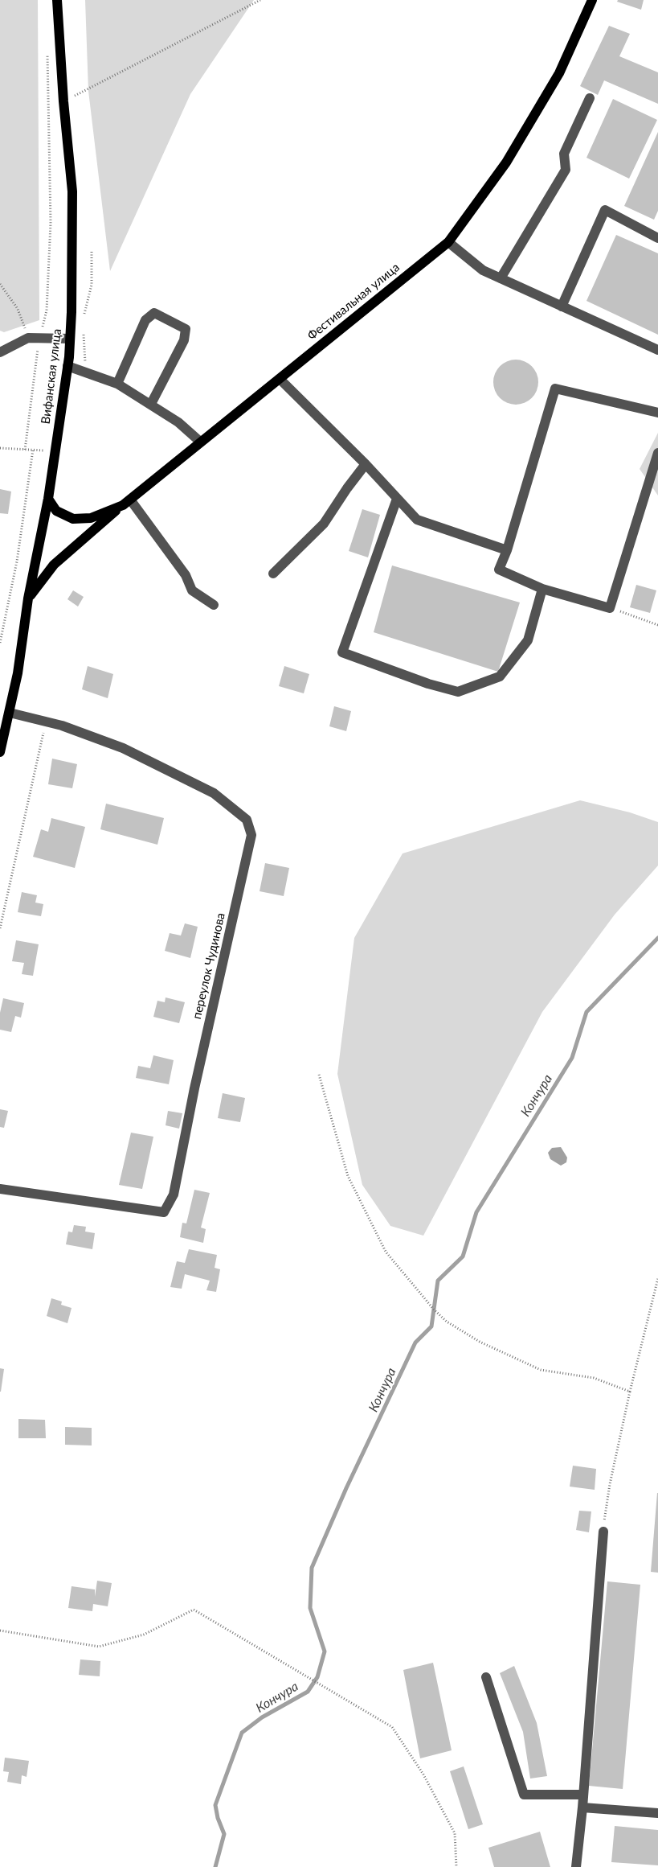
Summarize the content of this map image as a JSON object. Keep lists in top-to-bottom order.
{
  "streets": {
    "main road": ["Фестивальная улица", "Вифанская улица"],
    "lane": ["переулок Чудинова"]
  },
  "crossings": [
    ["Фестивальная улица", "Вифанская улица"],
    ["Вифанская улица", "переулок Чудинова"]
  ],
  "water": ["Кончура"]
}
